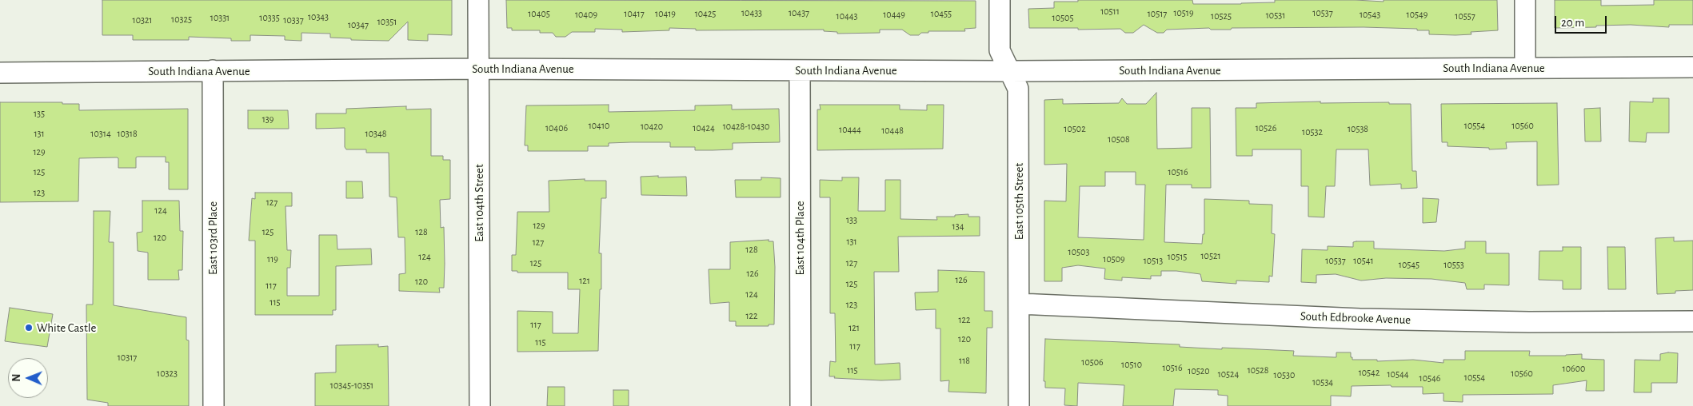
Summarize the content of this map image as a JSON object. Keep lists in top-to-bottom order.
{
  "streets": {
    "street": [
      "South Indiana Avenue",
      "East 105th Street",
      "East 104th Street",
      "East 103rd Place",
      "East 104th Place",
      "South Edbrooke Avenue"
    ]
  },
  "crossings": [
    ["South Indiana Avenue", "East 105th Street"],
    ["South Indiana Avenue", "East 104th Street"],
    ["South Indiana Avenue", "East 103rd Place"],
    ["South Indiana Avenue", "East 104th Place"],
    ["East 105th Street", "South Edbrooke Avenue"]
  ],
  "places": ["White Castle"],
  "house_numbers": [
    "10511",
    "10433",
    "10437",
    "10519",
    "10537",
    "10405",
    "10417",
    "10419",
    "10425",
    "10455",
    "10517",
    "10409",
    "10449",
    "10543",
    "10549",
    "10531",
    "10443",
    "10525",
    "10557",
    "10343",
    "10331",
    "10335",
    "10505",
    "10325",
    "10321",
    "10337",
    "10351",
    "10347",
    "135",
    "139",
    "10410",
    "10554",
    "10560",
    "10420",
    "10428-10430",
    "10406",
    "10424",
    "10526",
    "10502",
    "10538",
    "10444",
    "10448",
    "10532",
    "131",
    "10314",
    "10318",
    "10348",
    "10508",
    "129",
    "125",
    "10516",
    "123",
    "127",
    "124",
    "133",
    "129",
    "134",
    "125",
    "128",
    "120",
    "131",
    "127",
    "128",
    "10503",
    "10521",
    "124",
    "10515",
    "119",
    "10509",
    "10513",
    "10537",
    "10541",
    "125",
    "127",
    "10545",
    "10553",
    "126",
    "126",
    "121",
    "120",
    "125",
    "117",
    "124",
    "115",
    "123",
    "122",
    "122",
    "117",
    "121",
    "120",
    "115",
    "117",
    "10317",
    "118",
    "10506",
    "10510",
    "10516",
    "10600",
    "115",
    "10528",
    "10520",
    "10542",
    "10323",
    "10560",
    "10524",
    "10544",
    "10530",
    "10554",
    "10546",
    "10534",
    "10345-10351"
  ],
  "scale_bar": "20 m",
  "north": "left"
}
